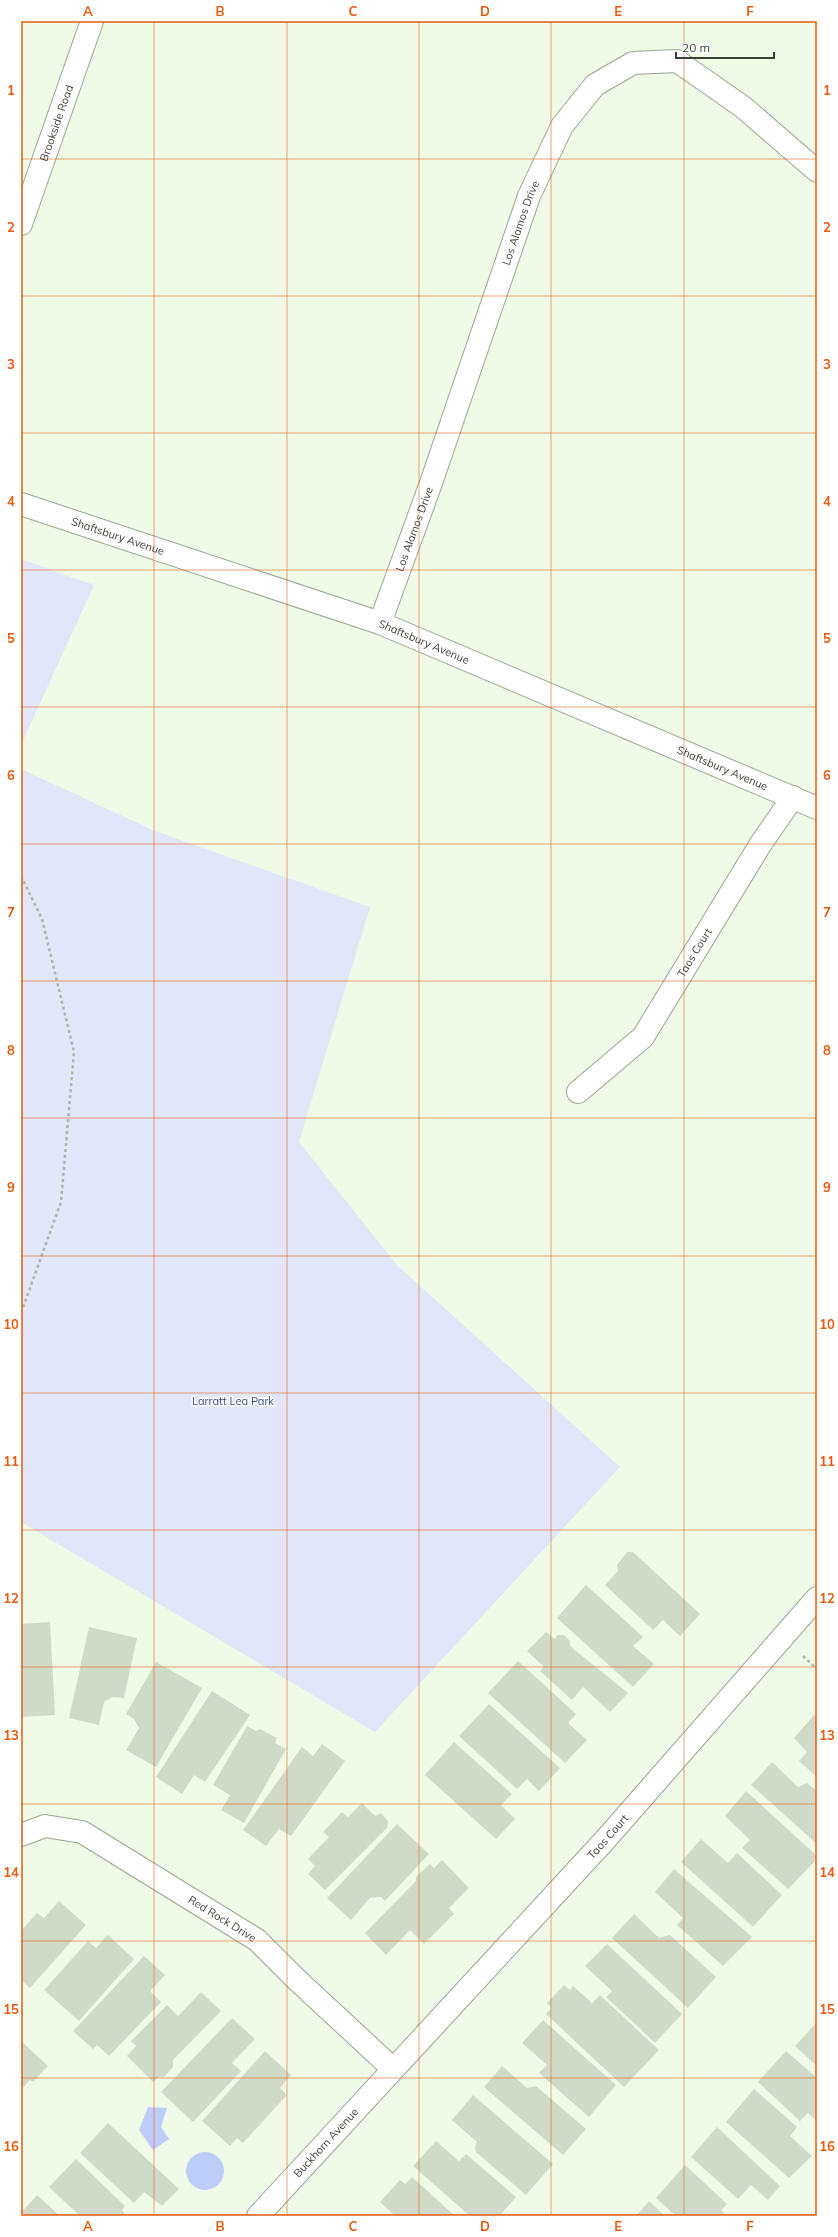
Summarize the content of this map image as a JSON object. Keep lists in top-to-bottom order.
{
  "streets": {
    "street": [
      "Brookside Road",
      "Los Alamos Drive",
      "Shaftsbury Avenue",
      "Taos Court",
      "Red Rock Drive",
      "Buckhorn Avenue"
    ]
  },
  "crossings": [
    ["Los Alamos Drive", "Shaftsbury Avenue"],
    ["Shaftsbury Avenue", "Taos Court"],
    ["Taos Court", "Red Rock Drive"],
    ["Taos Court", "Buckhorn Avenue"],
    ["Red Rock Drive", "Buckhorn Avenue"]
  ],
  "parks": ["Larratt Lea Park"],
  "scale_bar": "20 m",
  "grid": {
    "columns": [
      "A",
      "B",
      "C",
      "D",
      "E",
      "F"
    ],
    "rows": [
      "1",
      "2",
      "3",
      "4",
      "5",
      "6",
      "7",
      "8",
      "9",
      "10",
      "11",
      "12",
      "13",
      "14",
      "15",
      "16"
    ]
  }
}
